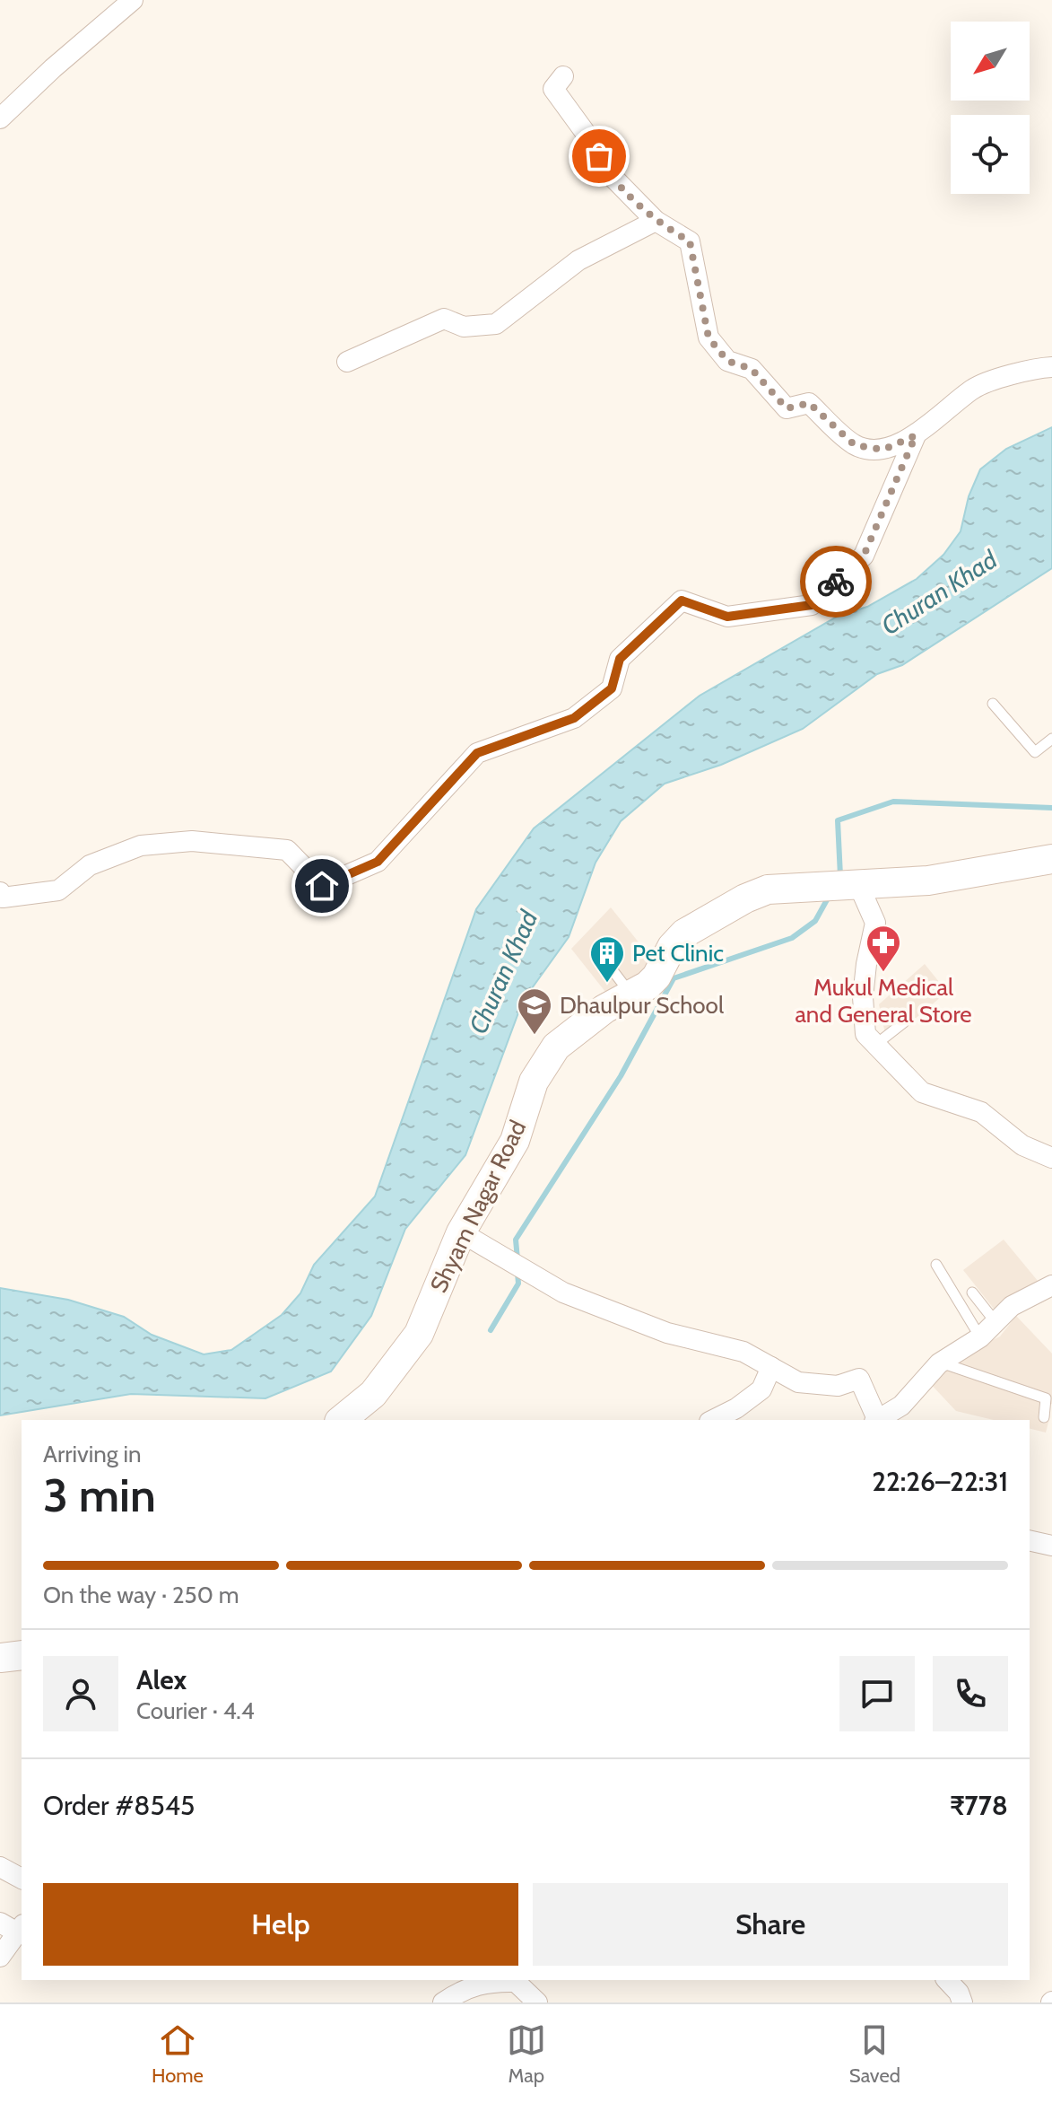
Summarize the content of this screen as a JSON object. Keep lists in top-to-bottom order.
{
  "streets": {
    "street": ["Shyam Nagar Road"]
  },
  "water": ["Churan Khad"],
  "places": {
    "pharmacy": ["Mukul Medical and General Store"],
    "building": ["Pet Clinic"],
    "school or university": ["Dhaulpur School"]
  },
  "north": "bottom left",
  "page": {
    "heading": ["3 min", "Arriving in", "22:26–22:31"],
    "panel": [
      "Alex",
      "Courier · 4.4",
      "Order #8545",
      "₹778"
    ],
    "bar": "On the way · 250 m",
    "buttons": ["Help", "Share"],
    "tabs": ["Home", "Map", "Saved"]
  }
}
